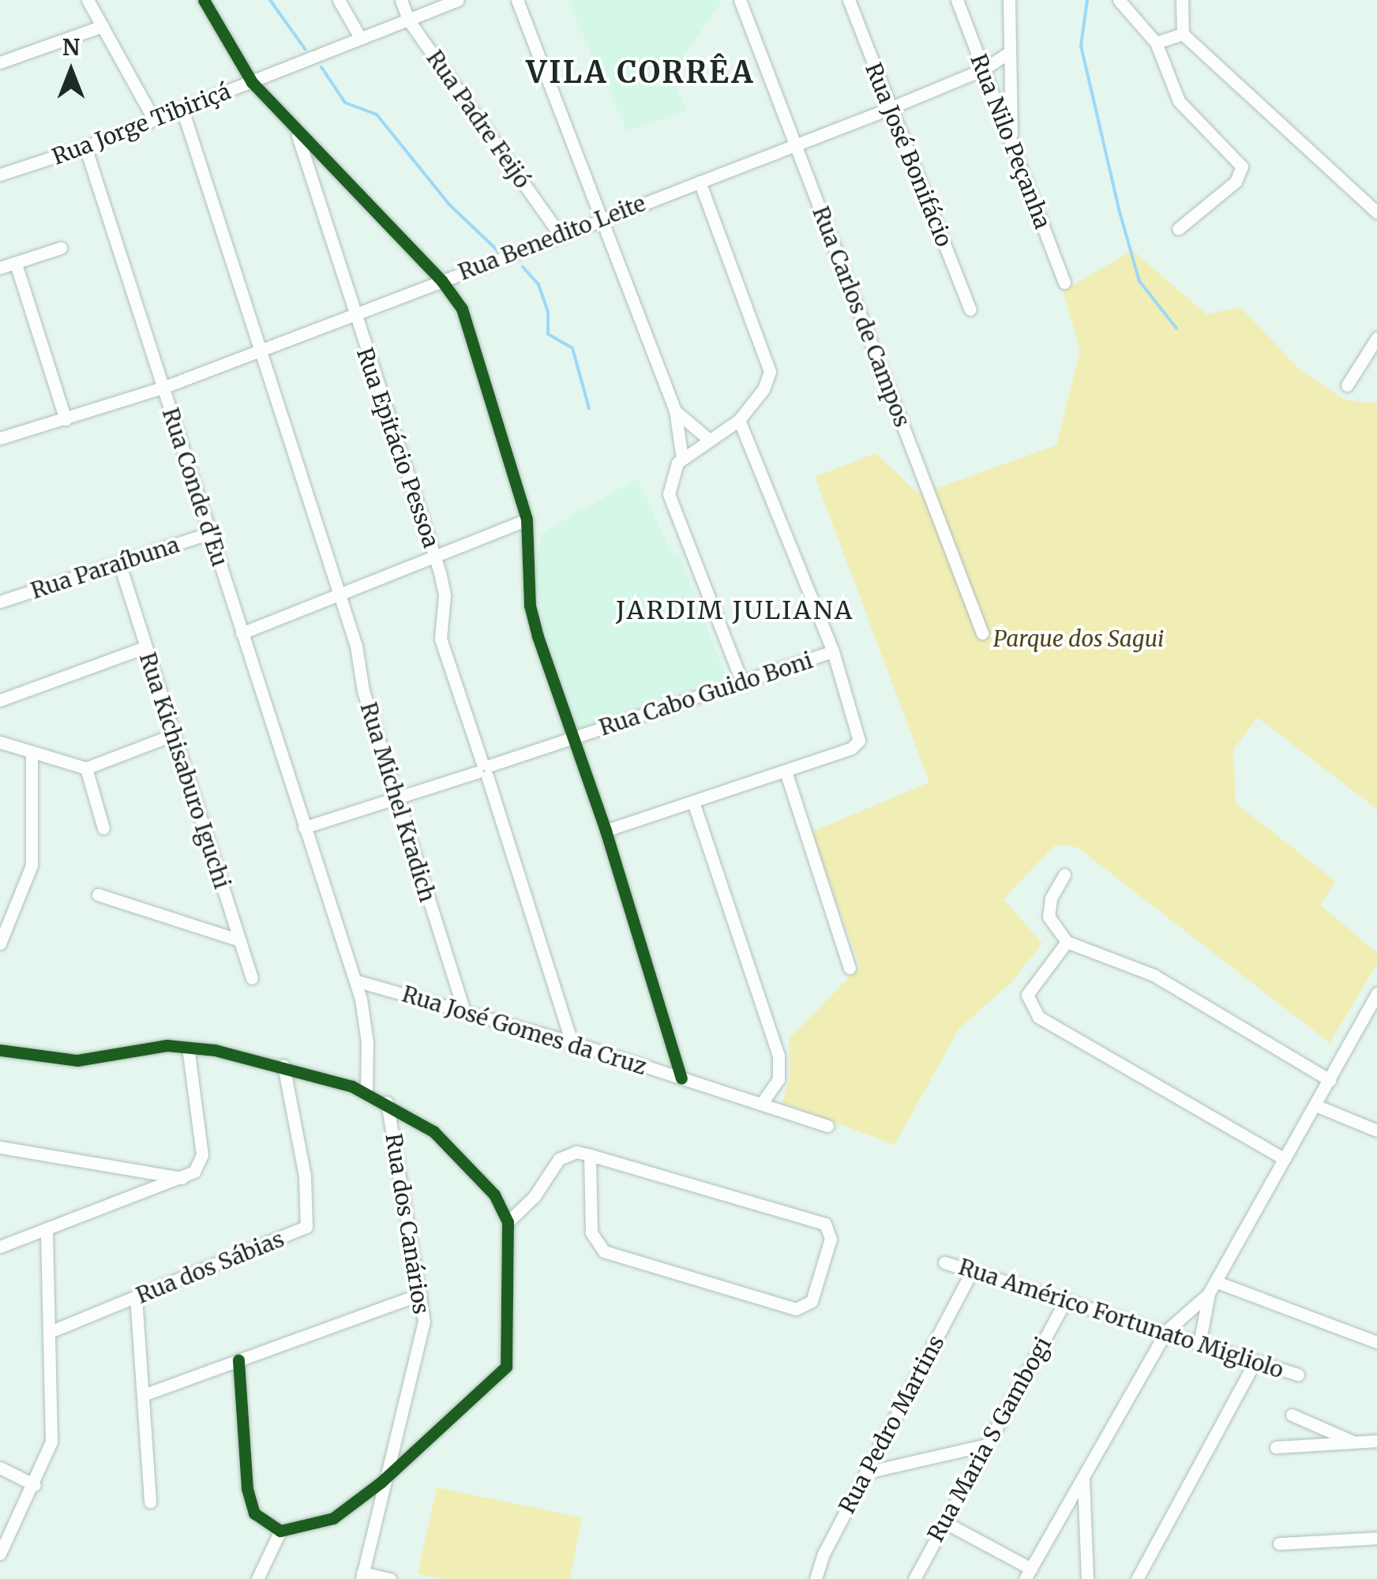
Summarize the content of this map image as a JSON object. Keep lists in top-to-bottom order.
{
  "streets": {
    "street": [
      "Rua Padre Feijó",
      "Rua Jorge Tibiriçá",
      "Rua Nilo Peçanha",
      "Rua José Bonifácio",
      "Rua Benedito Leite",
      "Rua Carlos de Campos",
      "Rua Epitácio Pessoa",
      "Rua Conde d'Eu",
      "Rua Paraíbuna",
      "Rua Cabo Guido Boni",
      "Rua Kichisaburo Iguchi",
      "Rua Michel Kradich",
      "Rua José Gomes da Cruz",
      "Rua dos Canários",
      "Rua dos Sábias",
      "Rua Américo Fortunato Migliolo",
      "Rua Pedro Martins",
      "Rua Maria S Gambogi"
    ]
  },
  "crossings": [
    ["Rua Padre Feijó", "Rua Jorge Tibiriçá"],
    ["Rua Padre Feijó", "Rua Benedito Leite"],
    ["Rua Jorge Tibiriçá", "Rua Conde d'Eu"],
    ["Rua Jorge Tibiriçá", "Rua Michel Kradich"],
    ["Rua Nilo Peçanha", "Rua Benedito Leite"],
    ["Rua José Bonifácio", "Rua Benedito Leite"],
    ["Rua Benedito Leite", "Rua Carlos de Campos"],
    ["Rua Benedito Leite", "Rua Epitácio Pessoa"],
    ["Rua Benedito Leite", "Rua Conde d'Eu"],
    ["Rua Benedito Leite", "Rua Michel Kradich"],
    ["Rua Epitácio Pessoa", "Rua Cabo Guido Boni"],
    ["Rua Epitácio Pessoa", "Rua José Gomes da Cruz"],
    ["Rua Conde d'Eu", "Rua Paraíbuna"],
    ["Rua Conde d'Eu", "Rua Cabo Guido Boni"],
    ["Rua Conde d'Eu", "Rua José Gomes da Cruz"],
    ["Rua Paraíbuna", "Rua Kichisaburo Iguchi"],
    ["Rua Cabo Guido Boni", "Rua Michel Kradich"],
    ["Rua Michel Kradich", "Rua José Gomes da Cruz"],
    ["Rua Américo Fortunato Migliolo", "Rua Pedro Martins"],
    ["Rua Américo Fortunato Migliolo", "Rua Maria S Gambogi"]
  ],
  "districts": ["VILA CORRÊA", "JARDIM JULIANA"],
  "parks": ["Parque dos Sagui"],
  "north": "top"
}
